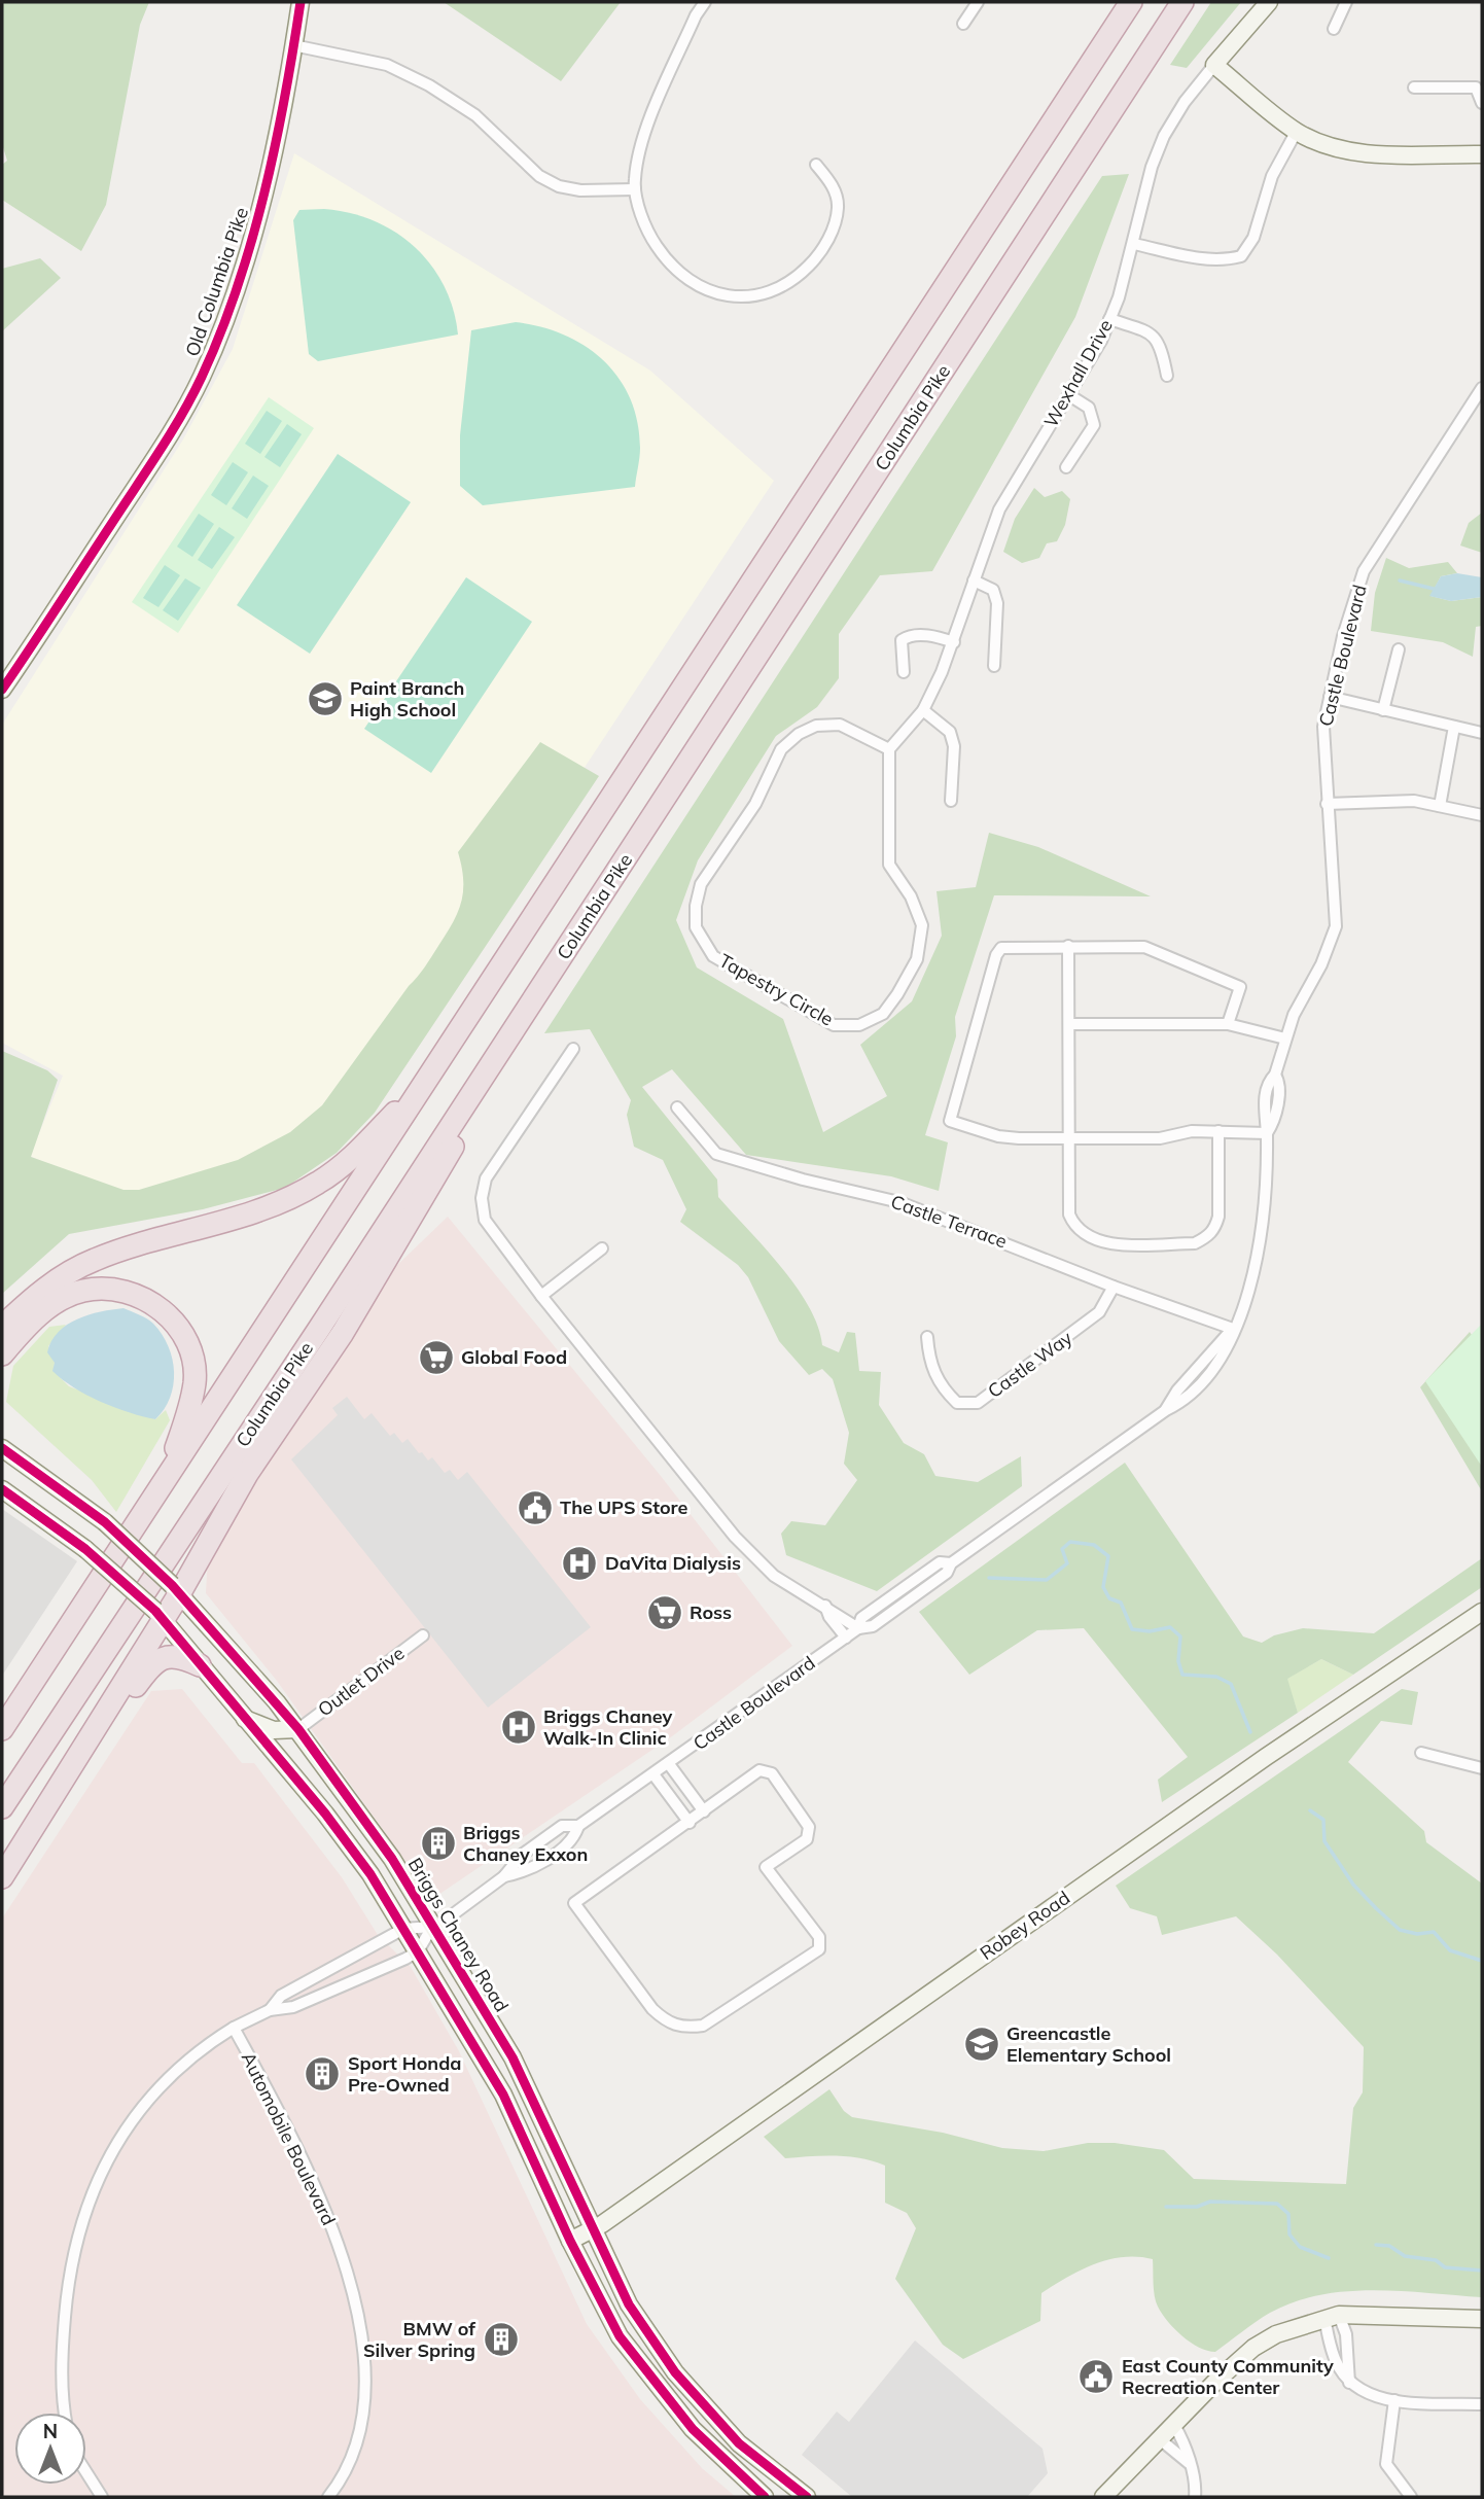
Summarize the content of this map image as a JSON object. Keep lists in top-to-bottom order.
{
  "streets": {
    "highway": ["Columbia Pike"],
    "main road": [
      "Old Columbia Pike",
      "Wexhall Drive",
      "Robey Road",
      "Briggs Chaney Road"
    ],
    "street": [
      "Castle Boulevard",
      "Tapestry Circle",
      "Castle Terrace",
      "Castle Way",
      "Outlet Drive",
      "Automobile Boulevard"
    ]
  },
  "crossings": [
    ["Wexhall Drive", "Tapestry Circle"],
    ["Castle Boulevard", "Castle Terrace"],
    ["Castle Boulevard", "Briggs Chaney Road"],
    ["Castle Terrace", "Castle Way"],
    ["Outlet Drive", "Briggs Chaney Road"],
    ["Robey Road", "Briggs Chaney Road"]
  ],
  "places": {
    "school or university": ["Paint Branch High School", "Greencastle Elementary School"],
    "supermarket": ["Global Food", "Ross"],
    "public building": ["The UPS Store", "East County Community Recreation Center"],
    "hospital": ["DaVita Dialysis", "Briggs Chaney Walk-In Clinic"],
    "building": ["Briggs Chaney Exxon", "Sport Honda Pre-Owned", "BMW of Silver Spring"]
  },
  "north": "top"
}
